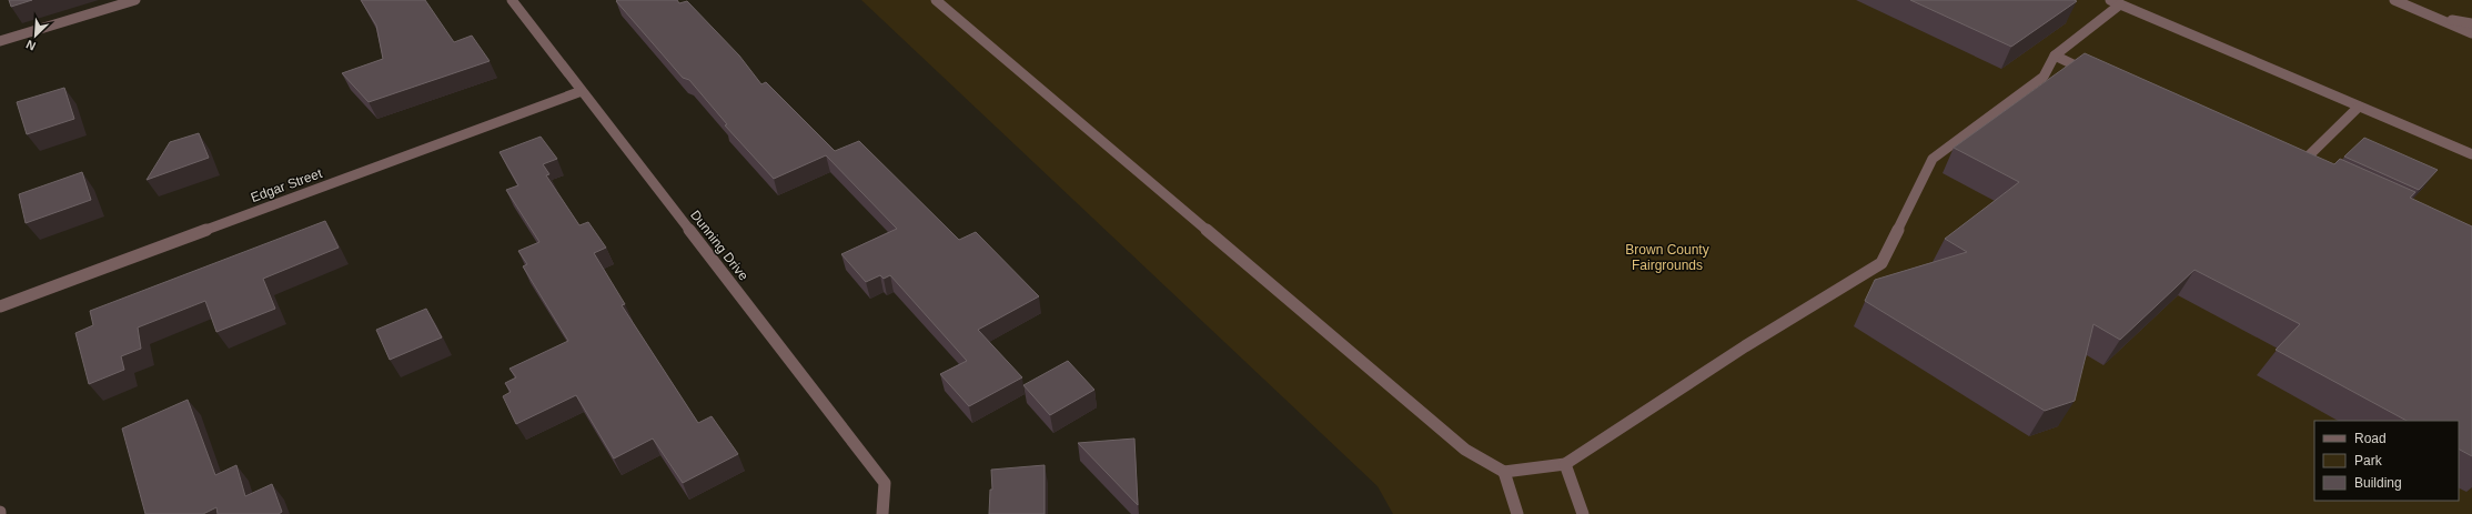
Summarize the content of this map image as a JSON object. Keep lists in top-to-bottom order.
{
  "streets": {
    "street": ["Edgar Street", "Dunning Drive"]
  },
  "crossings": [
    ["Edgar Street", "Dunning Drive"]
  ],
  "parks": ["Brown County Fairgrounds"],
  "legend": ["Road", "Park", "Building"],
  "north": "bottom left"
}
